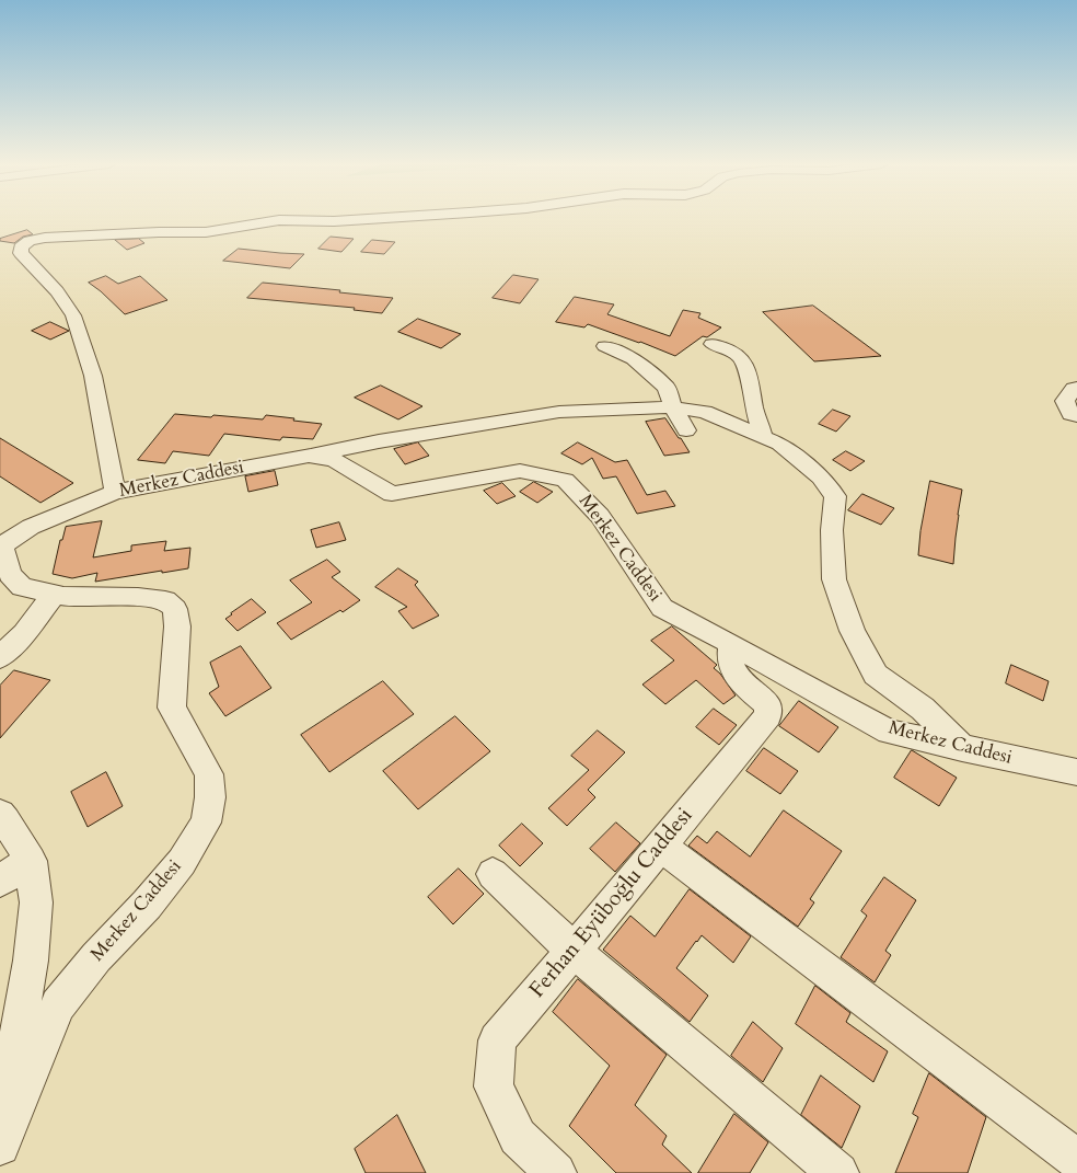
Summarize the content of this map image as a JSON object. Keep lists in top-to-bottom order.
{
  "streets": {
    "street": ["Merkez Caddesi", "Ferhan Eyüboğlu Caddesi"]
  },
  "crossings": [
    ["Merkez Caddesi", "Ferhan Eyüboğlu Caddesi"]
  ]
}
